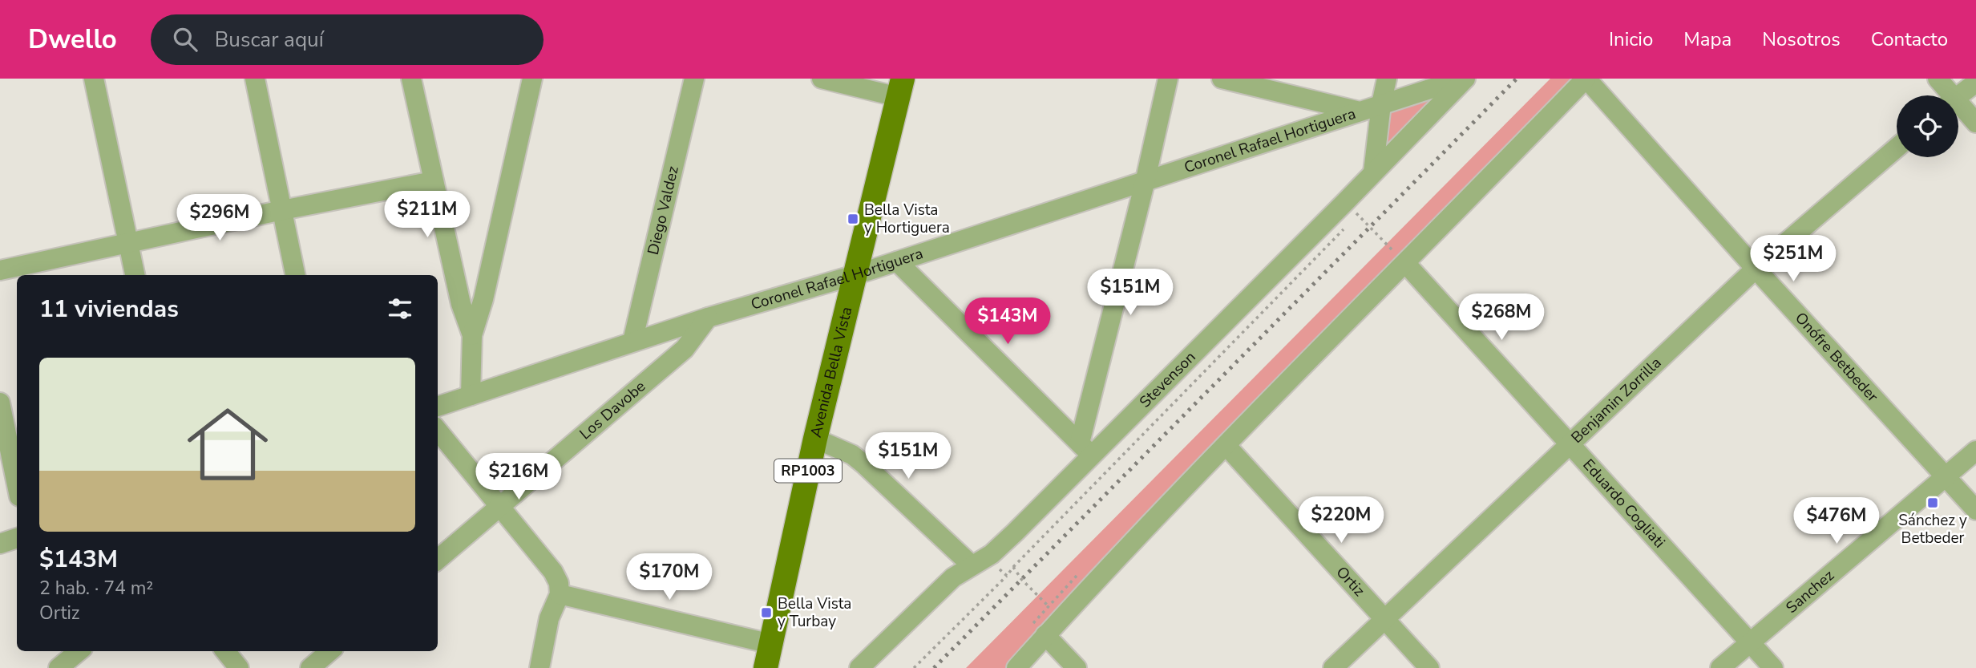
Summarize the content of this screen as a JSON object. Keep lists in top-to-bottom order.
{
  "streets": {
    "main road": ["Avenida Bella Vista", "RP1003"],
    "street": [
      "Coronel Rafael Hortiguera",
      "Diego Valdez",
      "Onófre Betbeder",
      "Stevenson",
      "Benjamin Zorrilla",
      "Los Davobe",
      "Eduardo Cogliati",
      "Ortiz",
      "Sanchez"
    ]
  },
  "crossings": [
    ["Coronel Rafael Hortiguera", "Diego Valdez"],
    ["Coronel Rafael Hortiguera", "Avenida Bella Vista"],
    ["Coronel Rafael Hortiguera", "Stevenson"],
    ["Coronel Rafael Hortiguera", "Los Davobe"],
    ["Onófre Betbeder", "Benjamin Zorrilla"],
    ["Onófre Betbeder", "Sanchez"],
    ["Benjamin Zorrilla", "Eduardo Cogliati"],
    ["Benjamin Zorrilla", "Ortiz"],
    ["Eduardo Cogliati", "Sanchez"]
  ],
  "places": {
    "transit": ["Bella Vista y Hortiguera", "Sánchez y Betbeder", "Bella Vista y Turbay"]
  },
  "page": {
    "header": "Dwello",
    "search": "Buscar aquí",
    "nav": [
      "Inicio",
      "Mapa",
      "Nosotros",
      "Contacto"
    ],
    "price": [
      "$211M",
      "$296M",
      "$251M",
      "$151M",
      "$268M",
      "$143M",
      "$151M",
      "$216M",
      "$220M",
      "$476M",
      "$170M"
    ],
    "heading": "11 viviendas",
    "list": [
      {
        "name": "$143M",
        "note": "2 hab. · 74 m² · Ortiz"
      }
    ]
  }
}
